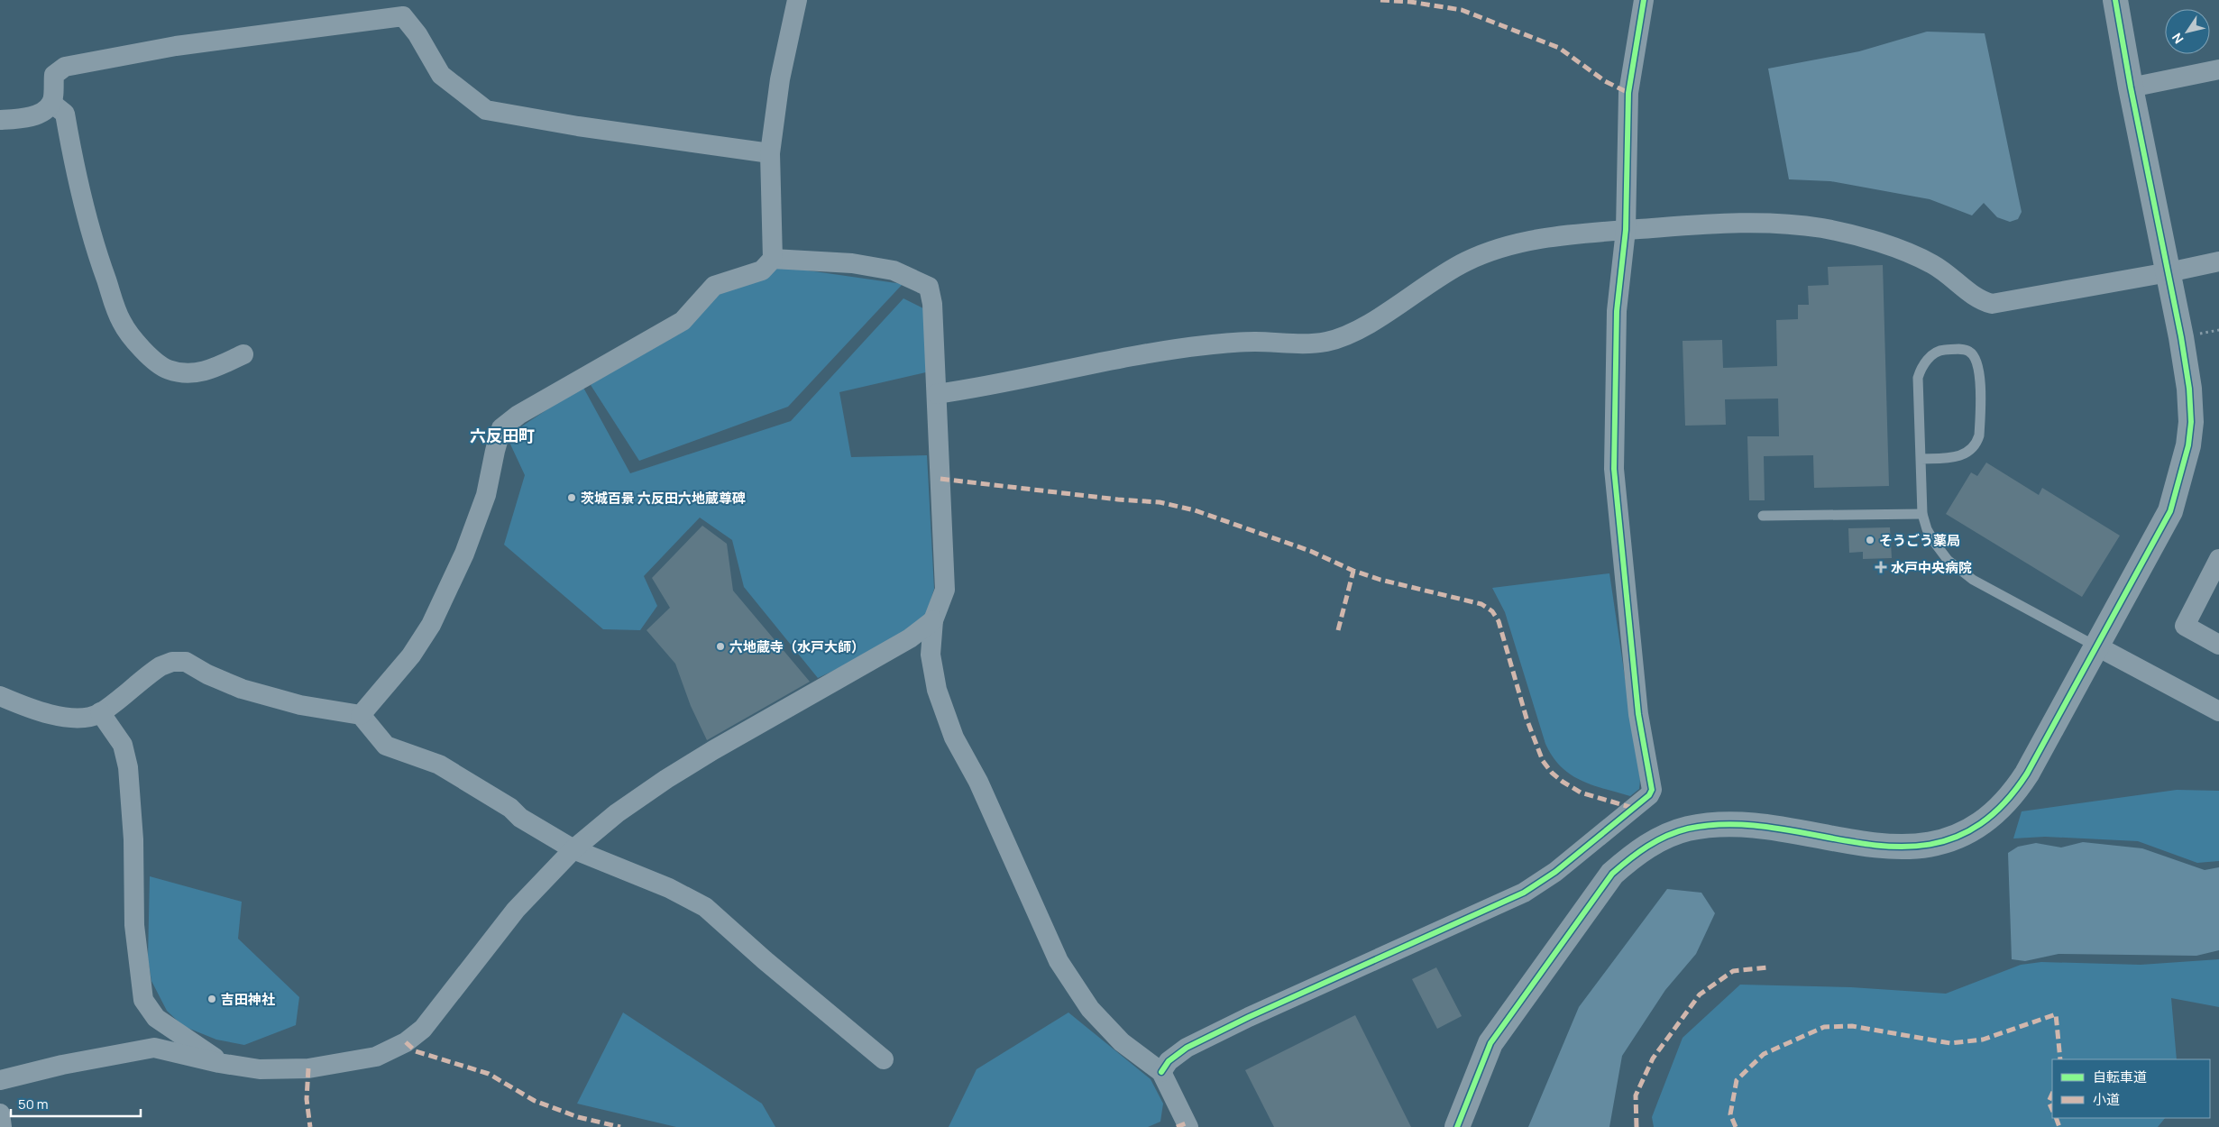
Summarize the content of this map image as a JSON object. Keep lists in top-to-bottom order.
{
  "districts": ["六反田町"],
  "places": {
    "other": [
      "茨城百景 六反田六地蔵尊碑",
      "そうごう薬局",
      "六地蔵寺（水戸大師）",
      "吉田神社"
    ],
    "health": ["水戸中央病院"]
  },
  "legend": ["自転車道", "小道"],
  "scale_bar": "50 m",
  "north": "bottom left"
}
